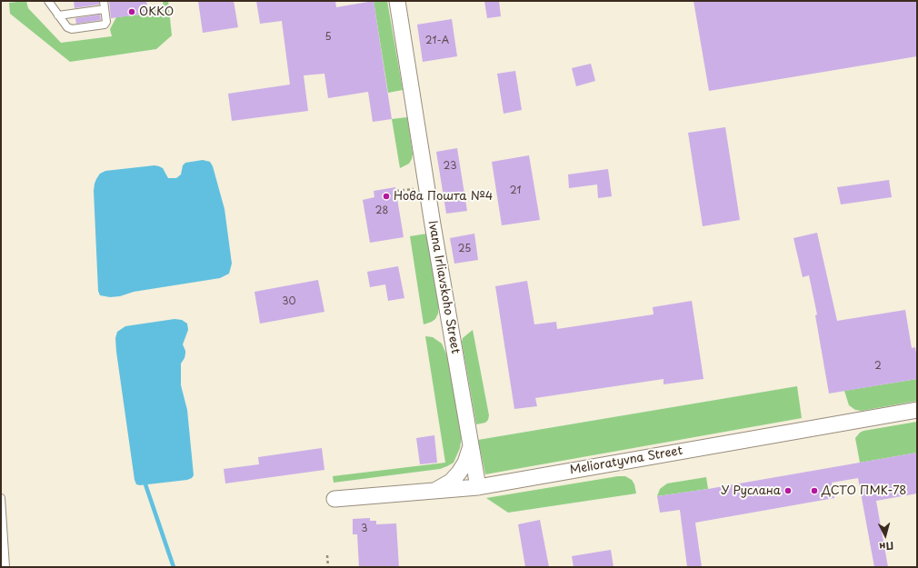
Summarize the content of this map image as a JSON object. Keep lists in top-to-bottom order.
{
  "streets": {
    "street": ["Ivana Irliavskoho Street", "Melioratyvna Street"]
  },
  "crossings": [
    ["Ivana Irliavskoho Street", "Melioratyvna Street"]
  ],
  "places": [
    "OKKO",
    "Нова Пошта №4",
    "У Руслана",
    "ДСТО ПМК-78"
  ],
  "house_numbers": [
    "5",
    "21-A",
    "23",
    "21",
    "28",
    "25",
    "30",
    "2",
    "3"
  ],
  "north": "bottom"
}
